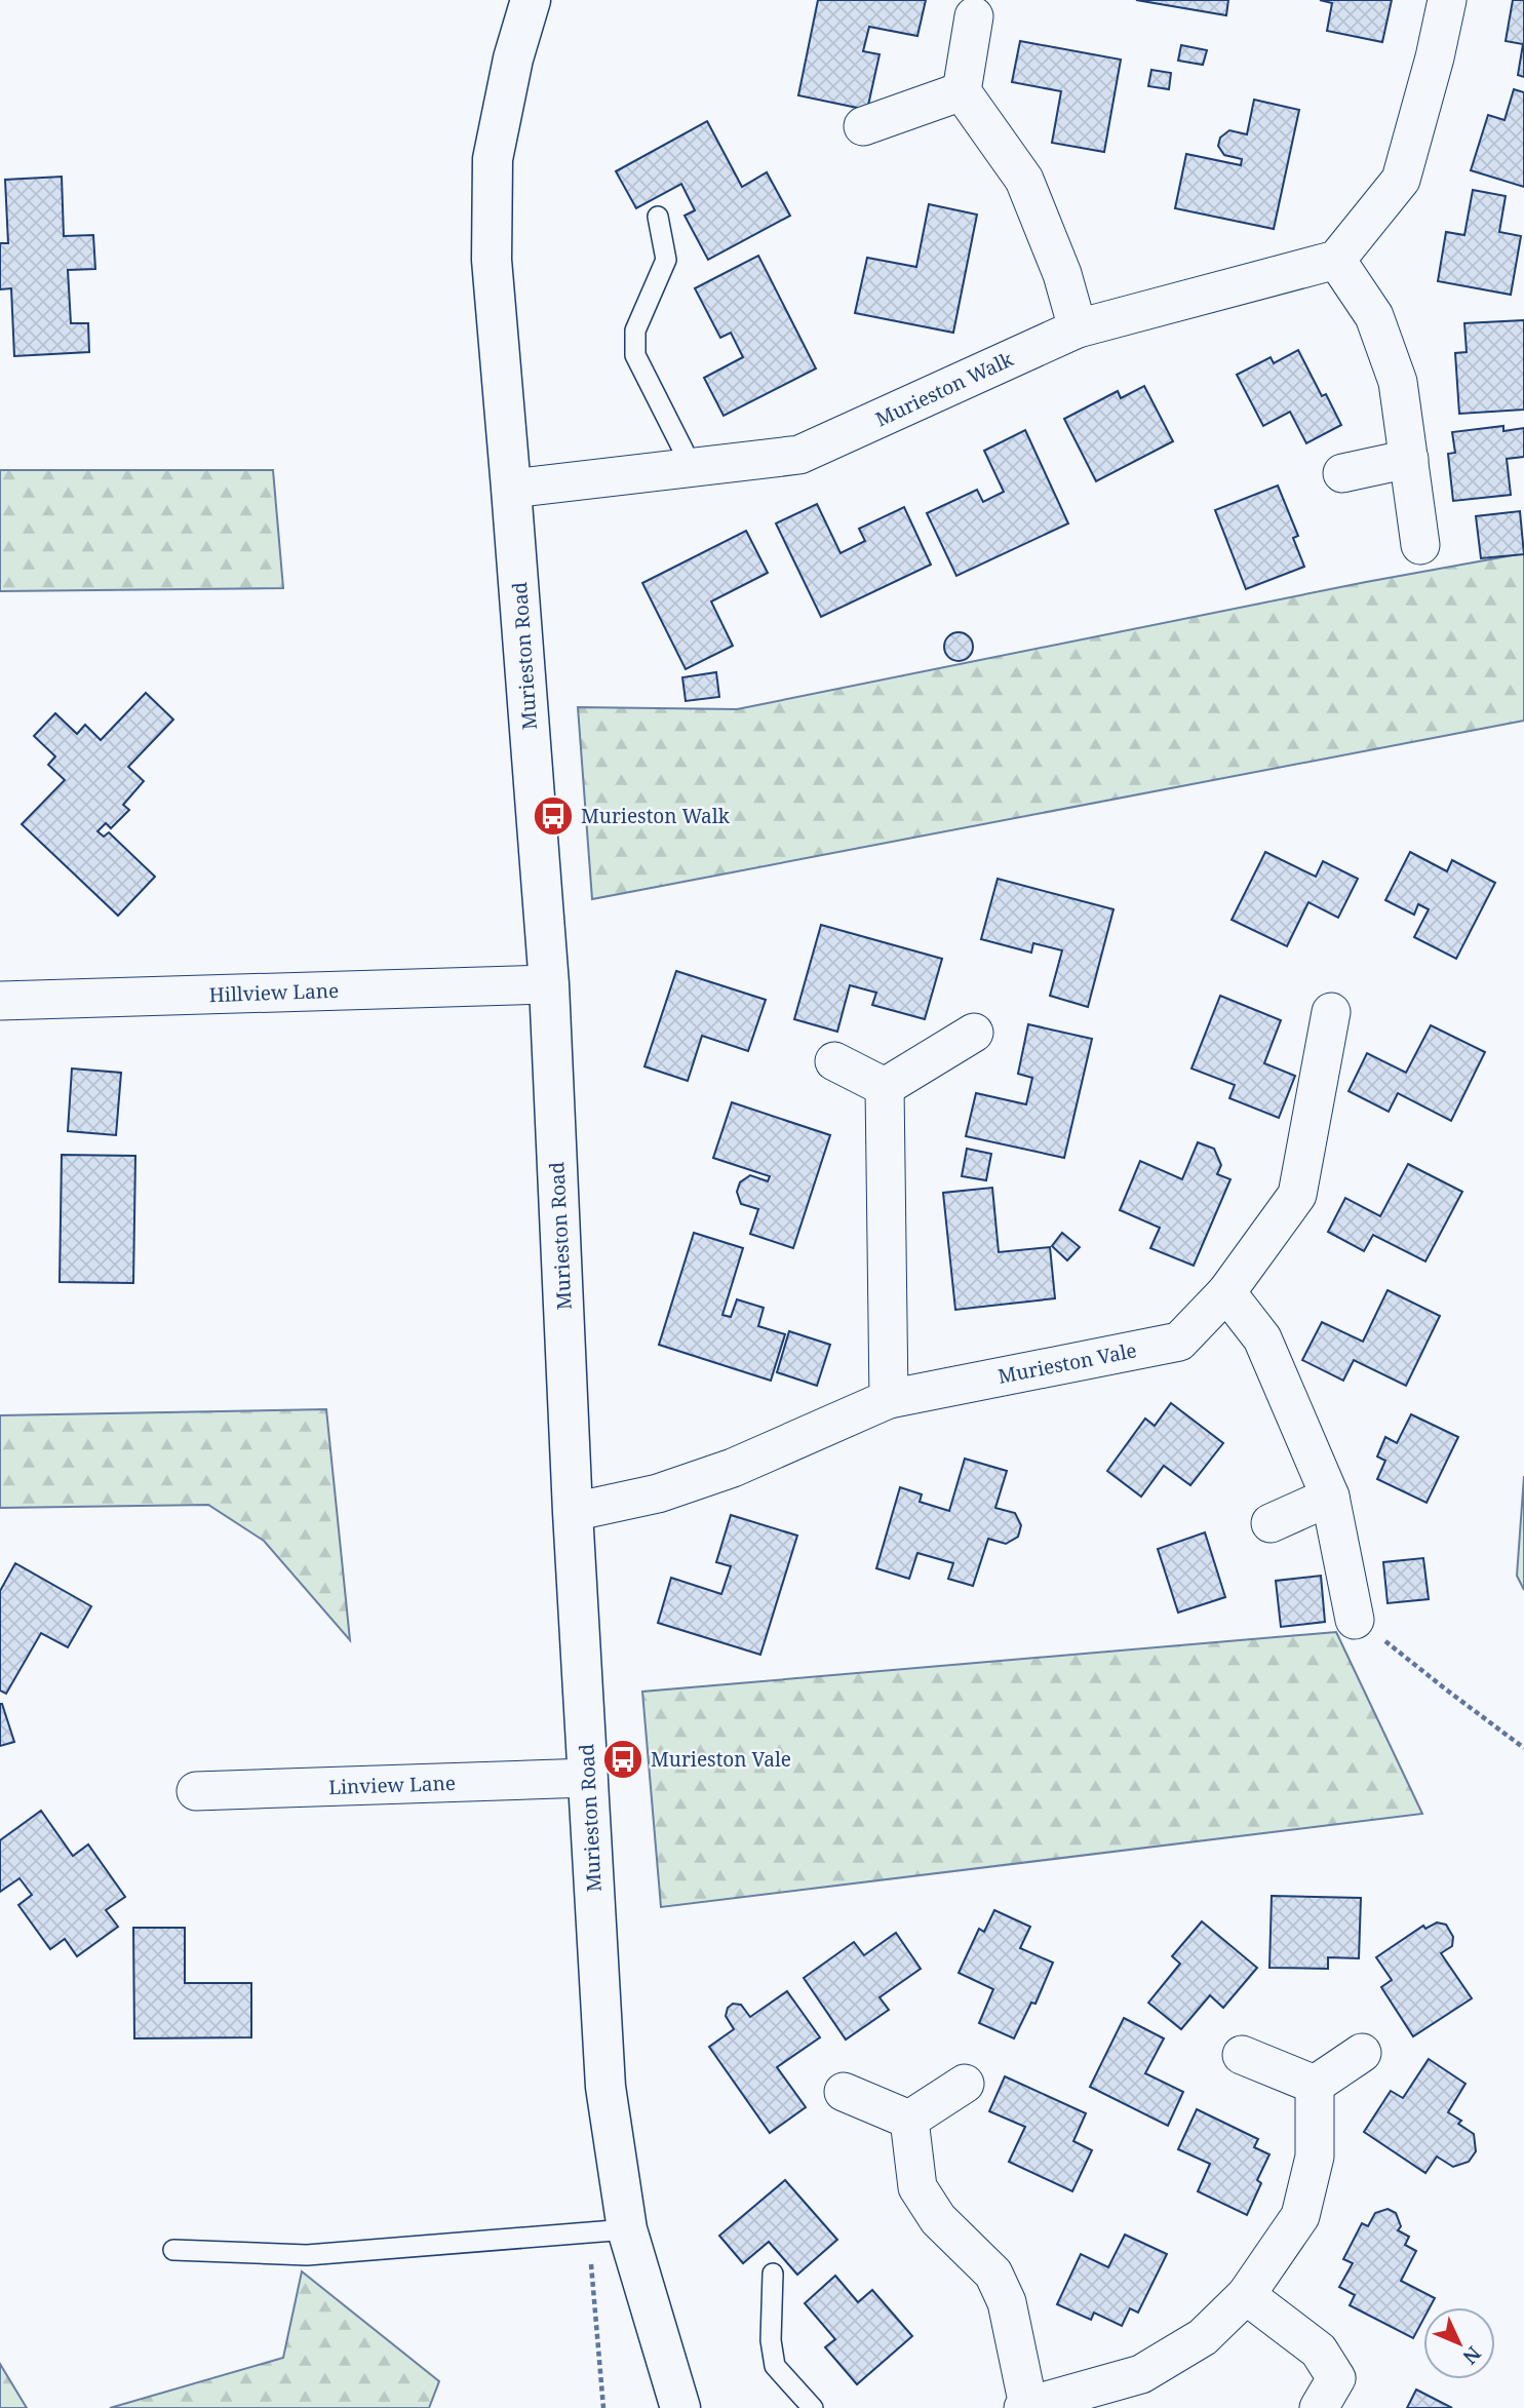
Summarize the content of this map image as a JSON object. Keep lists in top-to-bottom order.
{
  "streets": {
    "street": [
      "Murieston Walk",
      "Murieston Road",
      "Hillview Lane",
      "Murieston Vale",
      "Linview Lane"
    ]
  },
  "crossings": [
    ["Murieston Walk", "Murieston Road"],
    ["Murieston Road", "Hillview Lane"],
    ["Murieston Road", "Murieston Vale"],
    ["Murieston Road", "Linview Lane"]
  ],
  "places": {
    "bus stop": ["Murieston Walk", "Murieston Vale"]
  },
  "north": "bottom right"
}
